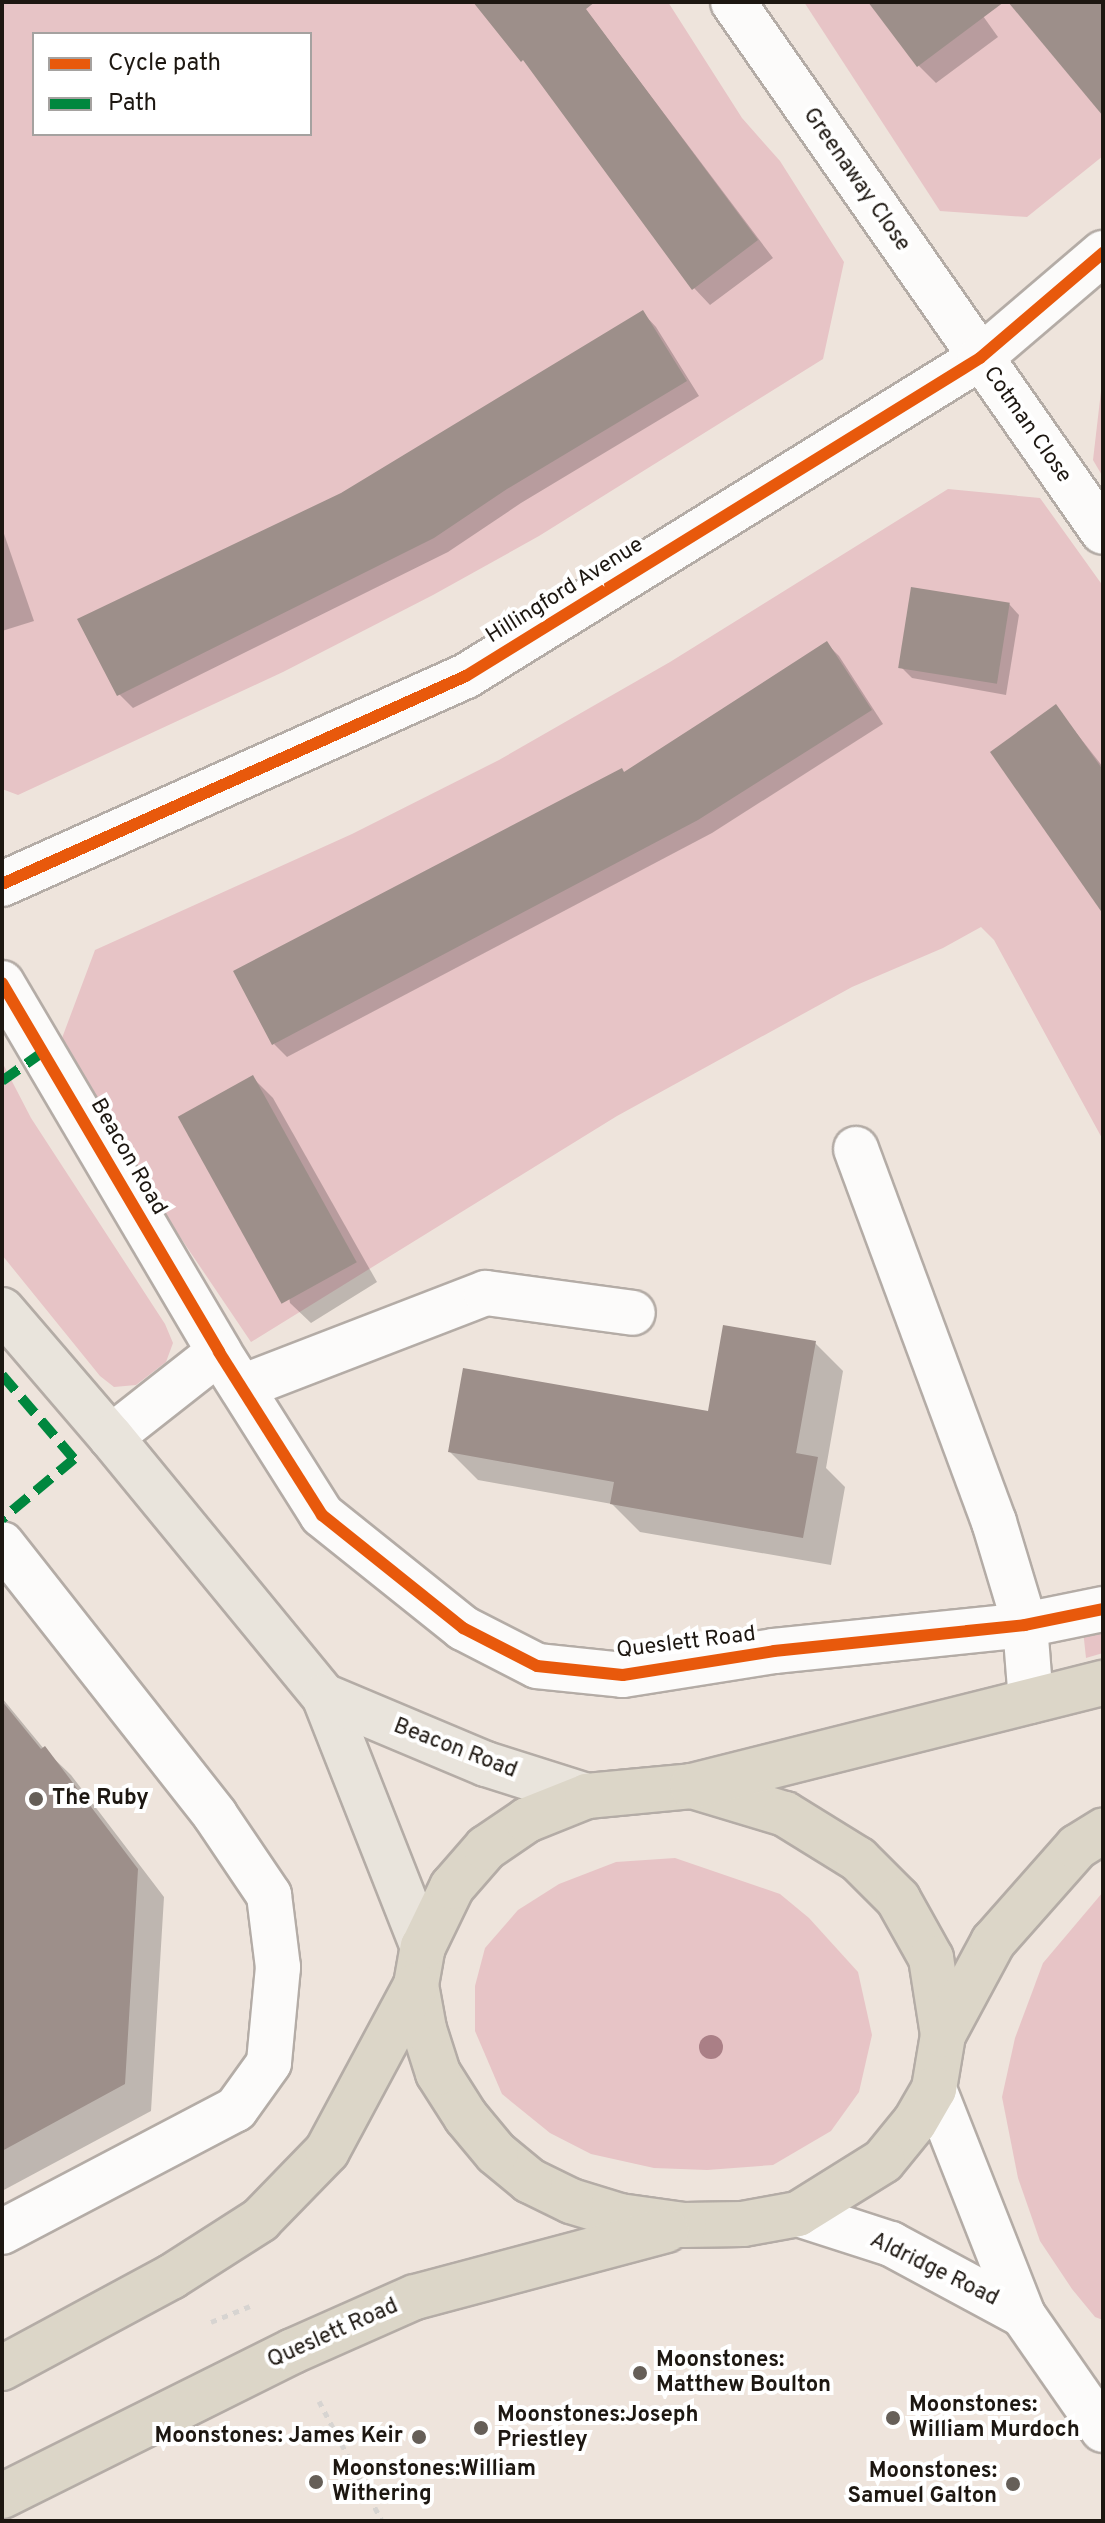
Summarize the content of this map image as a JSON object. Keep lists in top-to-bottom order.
{
  "streets": {
    "highway": ["Queslett Road"],
    "main road": ["Beacon Road"],
    "street": [
      "Greenaway Close",
      "Cotman Close",
      "Hillingford Avenue",
      "Aldridge Road"
    ]
  },
  "crossings": [
    ["Greenaway Close", "Cotman Close"],
    ["Greenaway Close", "Hillingford Avenue"],
    ["Cotman Close", "Hillingford Avenue"],
    ["Beacon Road", "Queslett Road"]
  ],
  "places": [
    "The Ruby",
    "Moonstones: Matthew Boulton",
    "Moonstones: William Murdoch",
    "Moonstones:Joseph Priestley",
    "Moonstones: James Keir",
    "Moonstones:William Withering",
    "Moonstones: Samuel Galton"
  ],
  "legend": ["Cycle path", "Path"]
}
